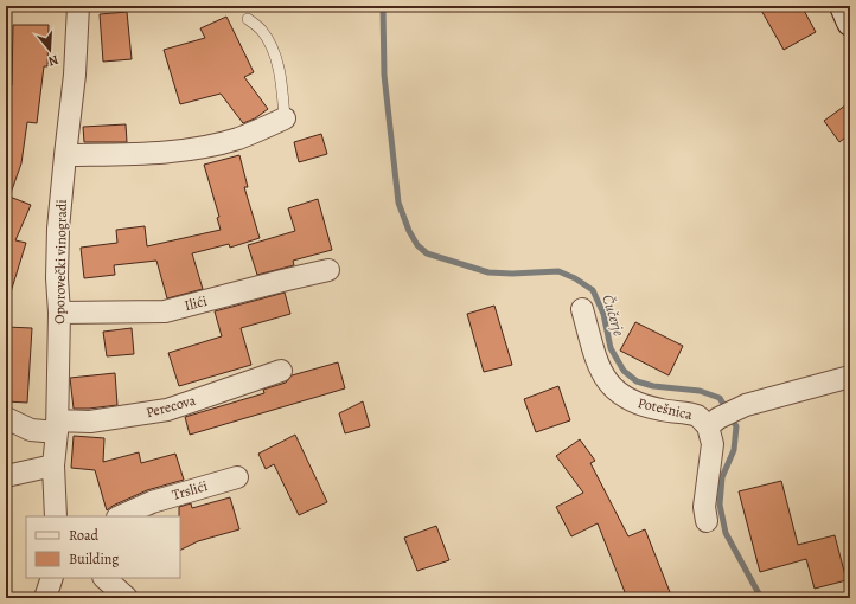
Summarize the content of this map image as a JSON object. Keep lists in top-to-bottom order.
{
  "streets": {
    "street": [
      "Oporovečki vinogradi",
      "Ilići",
      "Perecova",
      "Potešnica",
      "Trslići"
    ]
  },
  "crossings": [
    ["Oporovečki vinogradi", "Ilići"],
    ["Oporovečki vinogradi", "Perecova"]
  ],
  "water": ["Čučerje"],
  "legend": ["Road", "Building"],
  "north": "bottom"
}
